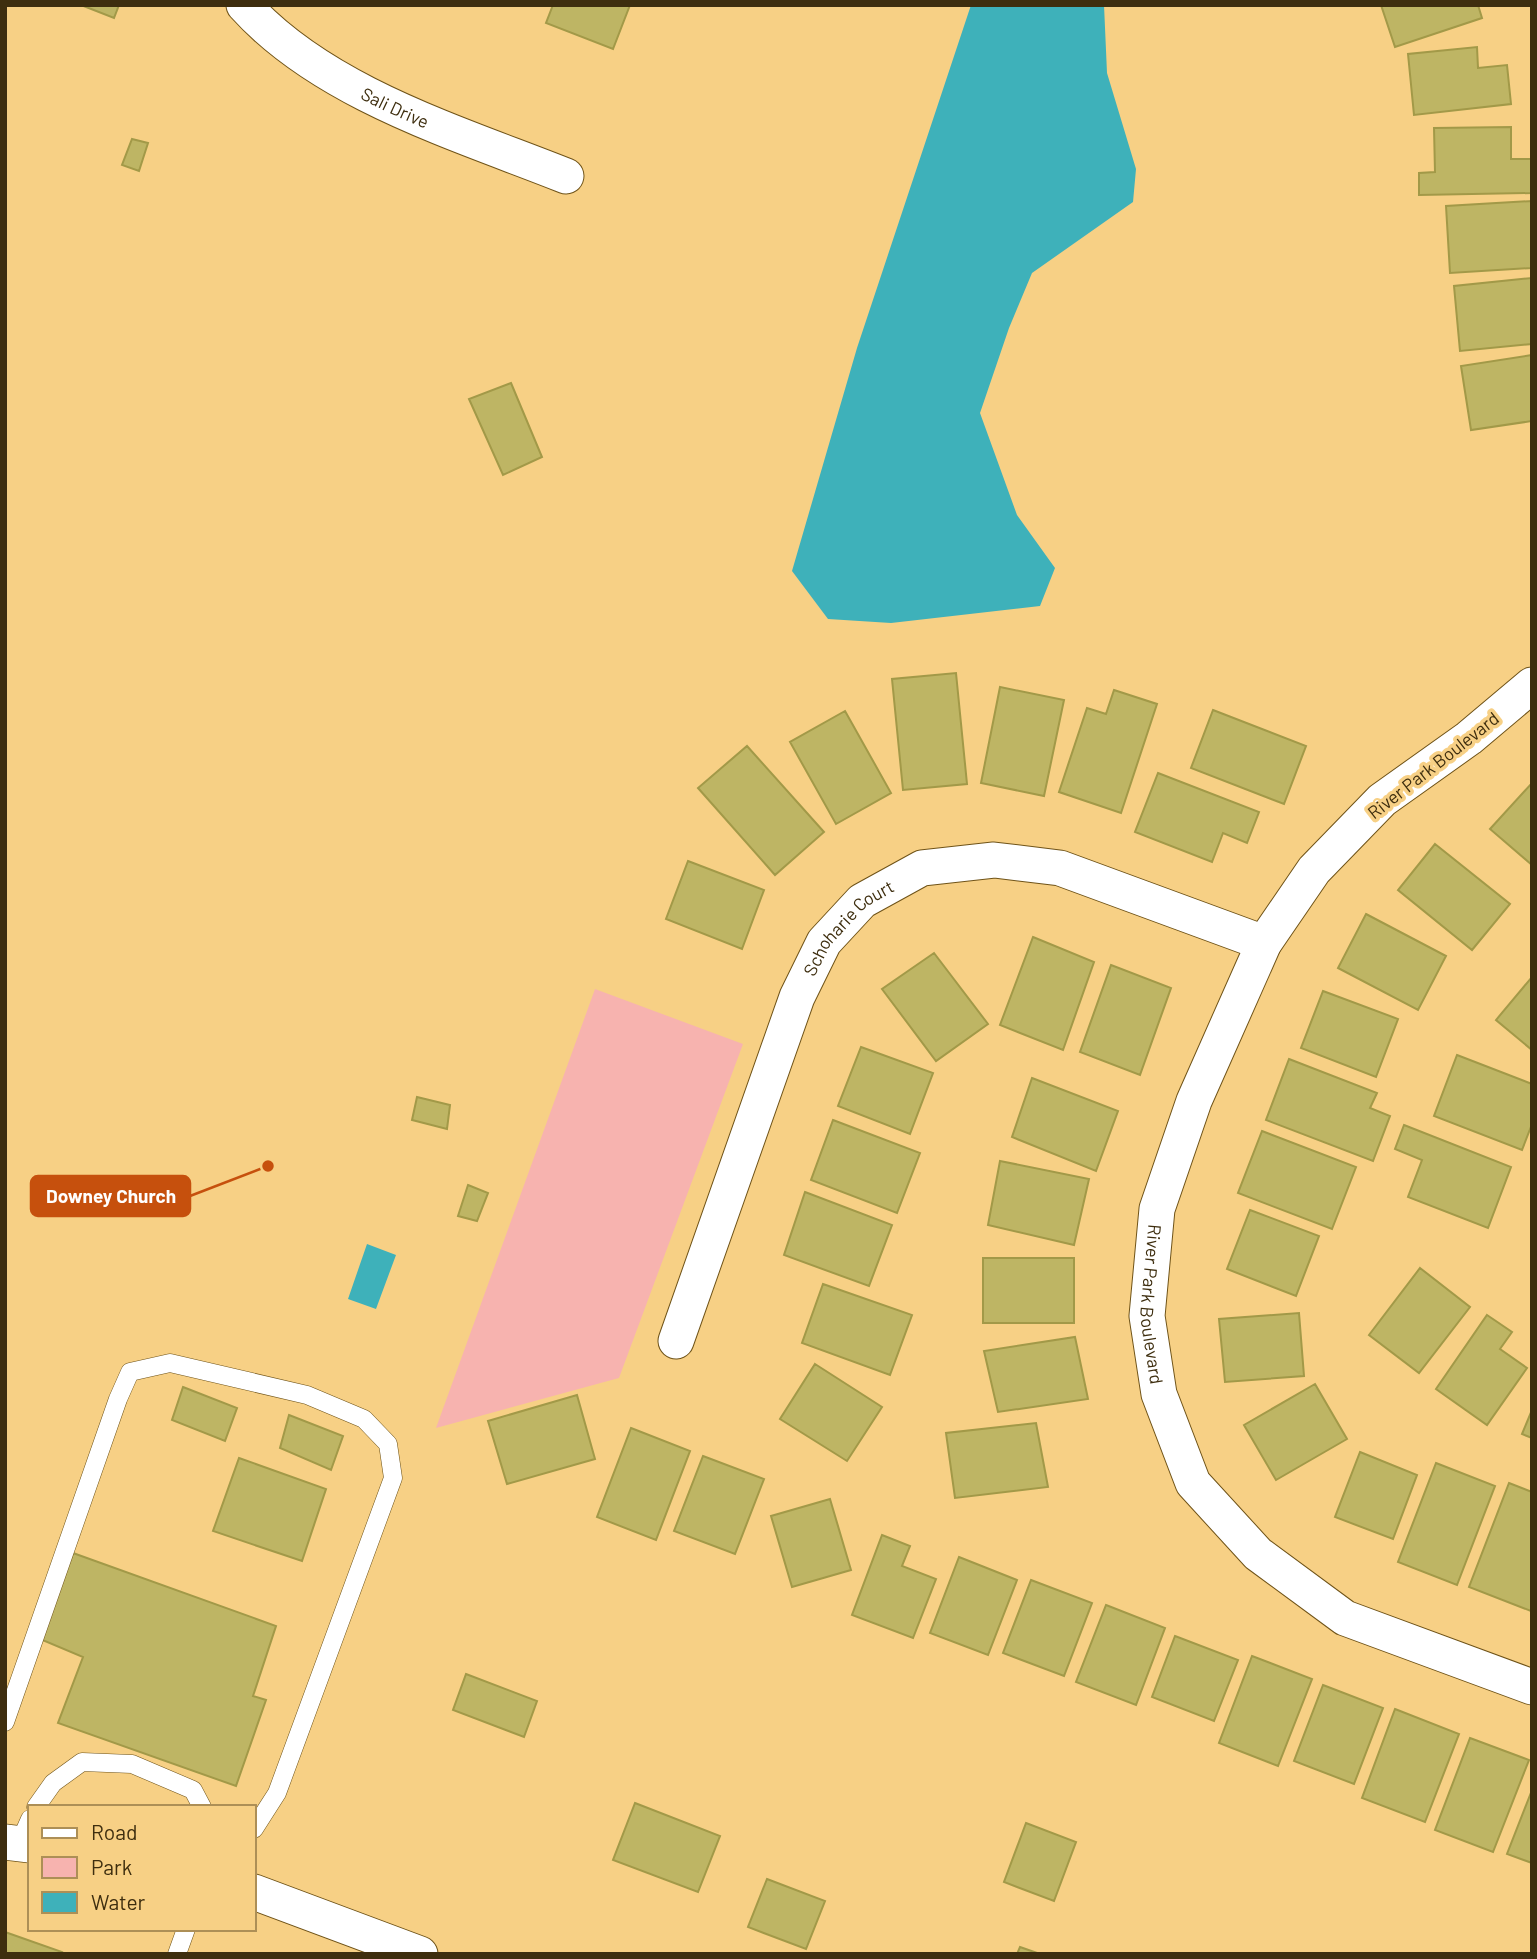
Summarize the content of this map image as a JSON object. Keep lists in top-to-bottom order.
{
  "streets": {
    "street": ["Sali Drive", "River Park Boulevard", "Schoharie Court"]
  },
  "crossings": [
    ["River Park Boulevard", "Schoharie Court"]
  ],
  "places": ["Downey Church"],
  "legend": ["Road", "Park", "Water"]
}
